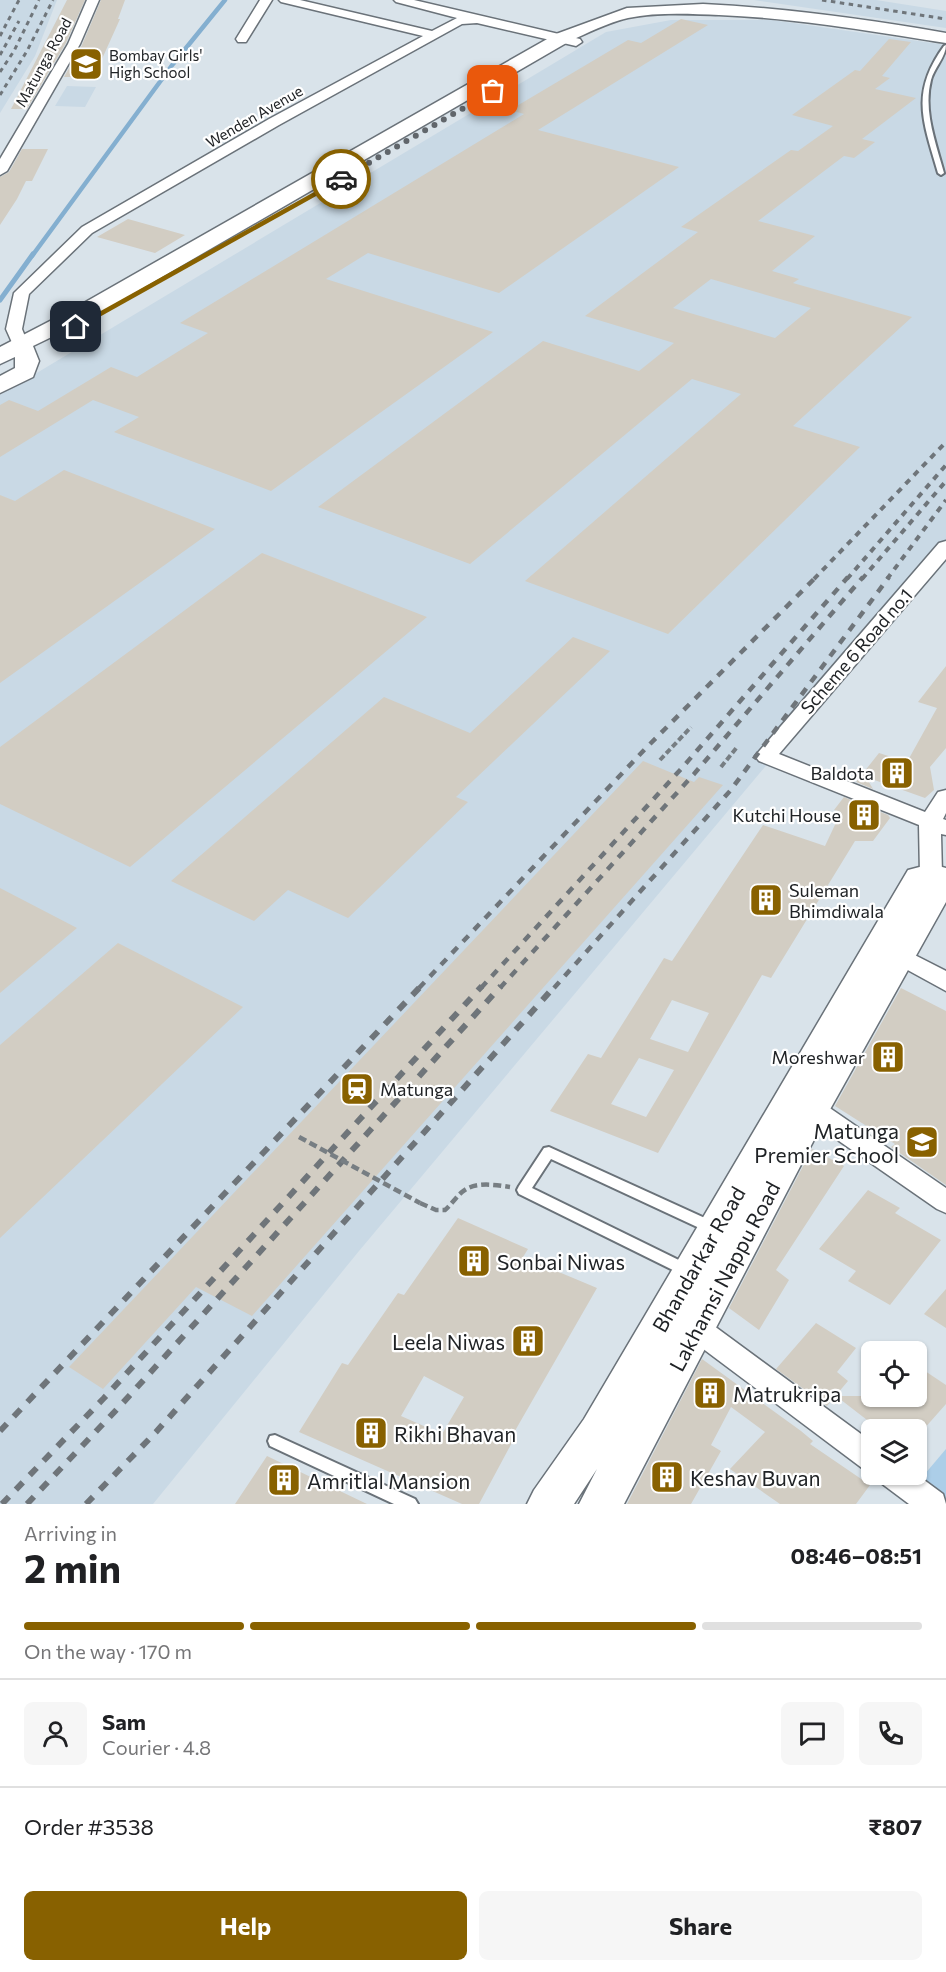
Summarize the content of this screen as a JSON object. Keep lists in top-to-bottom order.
{
  "streets": {
    "main road": ["Bhandarkar Road", "Lakhamsi Nappu Road"],
    "street": ["Matunga Road", "Wenden Avenue", "Scheme 6 Road no.1"]
  },
  "crossings": [
    ["Bhandarkar Road", "Lakhamsi Nappu Road"]
  ],
  "places": {
    "school or university": ["Bombay Girls' High School", "Matunga Premier School"],
    "building": [
      "Baldota",
      "Kutchi House",
      "Suleman Bhimdiwala",
      "Moreshwar",
      "Sonbai Niwas",
      "Leela Niwas",
      "Matrukripa",
      "Rikhi Bhavan",
      "Keshav Buvan",
      "Amritlal Mansion"
    ],
    "station": ["Matunga"]
  },
  "page": {
    "heading": ["2 min", "Arriving in", "08:46–08:51"],
    "panel": [
      "Sam",
      "Courier · 4.8",
      "Order #3538",
      "₹807"
    ],
    "bar": "On the way · 170 m",
    "buttons": ["Help", "Share"]
  }
}
